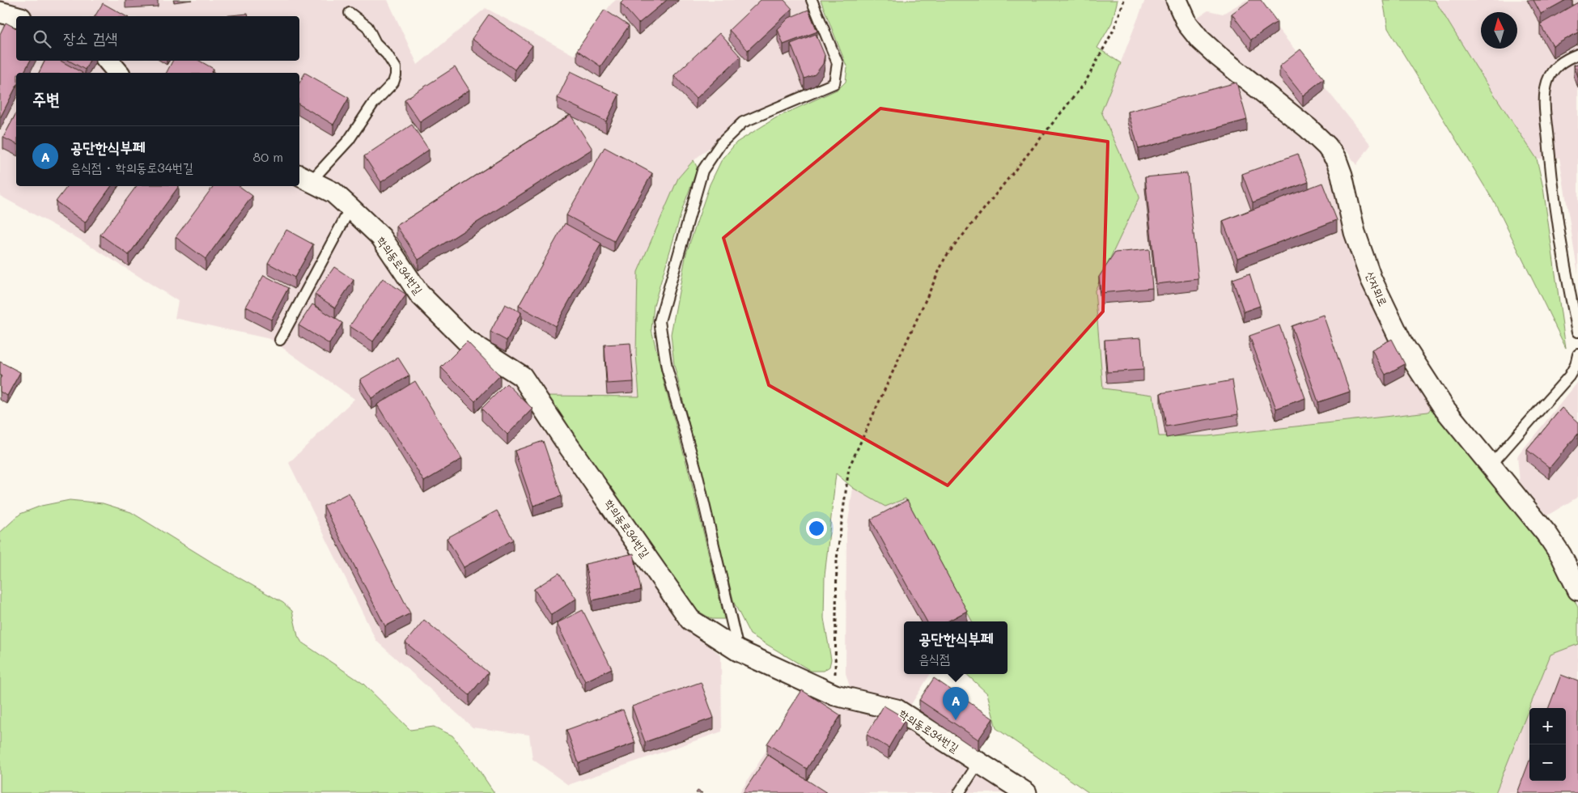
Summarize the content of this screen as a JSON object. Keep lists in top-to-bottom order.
{
  "streets": {
    "street": ["학의동로34번길", "산자뫼로"]
  },
  "north": "top",
  "page": {
    "search": "장소 검색",
    "heading": "주변",
    "list": [
      {
        "mark": "A",
        "name": "공단한식부페",
        "note": "음식점 · 학의동로34번길",
        "value": "80 m"
      }
    ],
    "popup": ["공단한식부페", "음식점"],
    "pins": "A",
    "map_buttons": ["+", "−"]
  }
}
